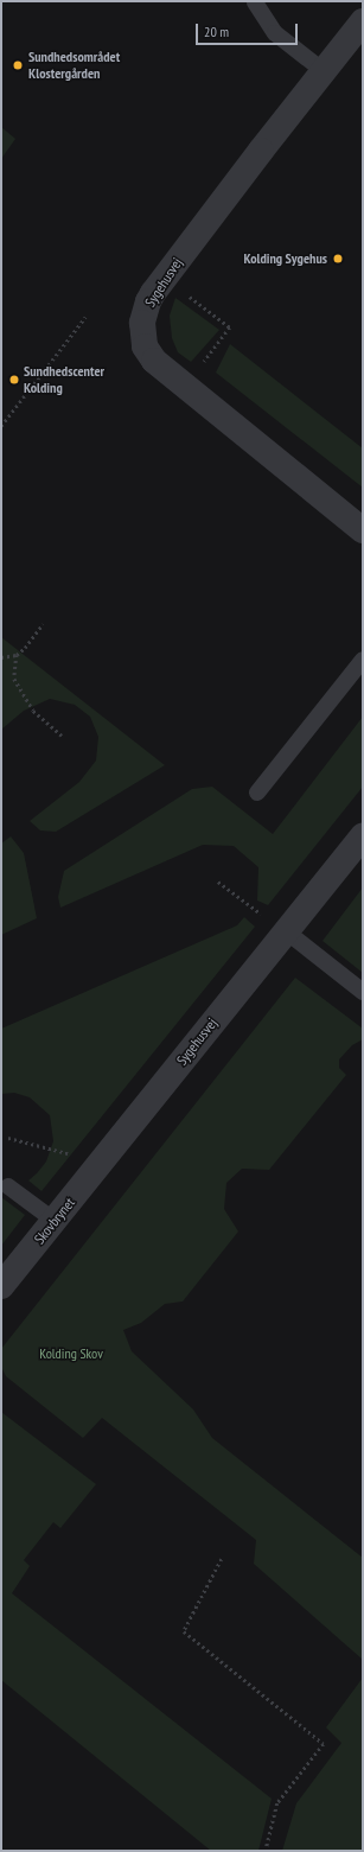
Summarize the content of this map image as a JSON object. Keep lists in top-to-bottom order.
{
  "streets": {
    "street": ["Sygehusvej", "Skovbrynet"]
  },
  "crossings": [
    ["Sygehusvej", "Skovbrynet"]
  ],
  "parks": ["Kolding Skov"],
  "places": ["Sundhedsområdet Klostergården", "Kolding Sygehus", "Sundhedscenter Kolding"],
  "scale_bar": "20 m"
}
